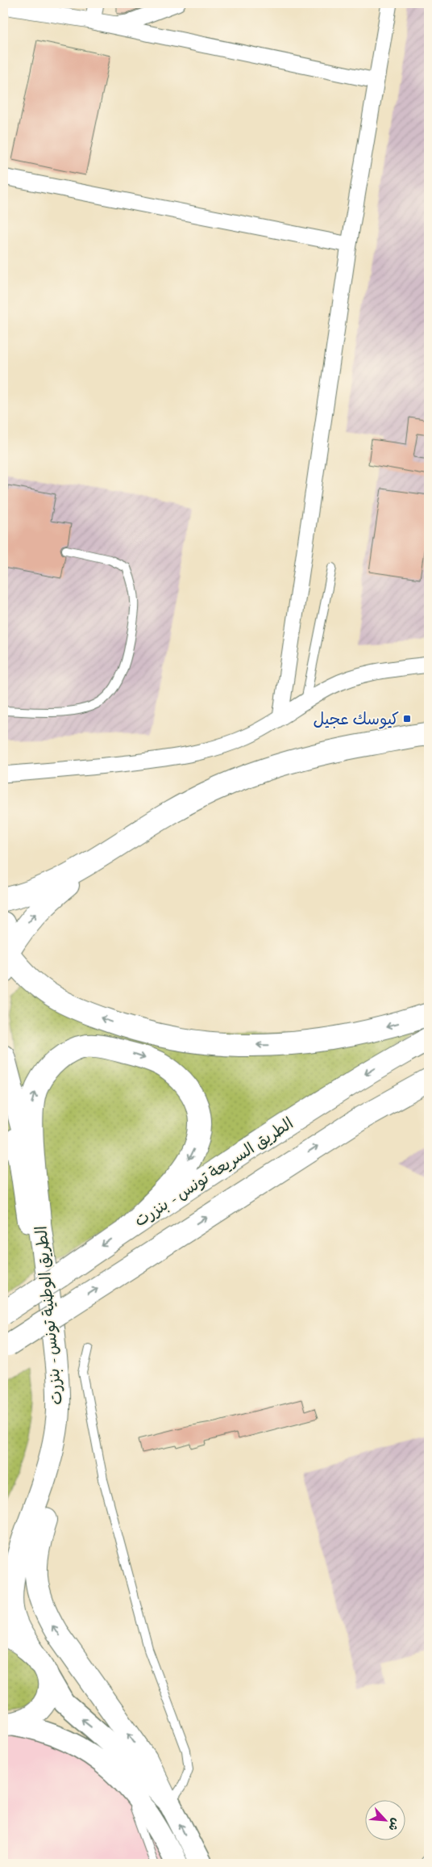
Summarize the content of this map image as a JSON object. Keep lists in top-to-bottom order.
{
  "streets": {
    "main road": ["الطريق السريعة تونس - بنزرت", "الطريق الوطنية تونس - بنزرت"]
  },
  "places": {
    "transit": ["كيوسك عجيل"]
  },
  "north": "bottom right"
}
